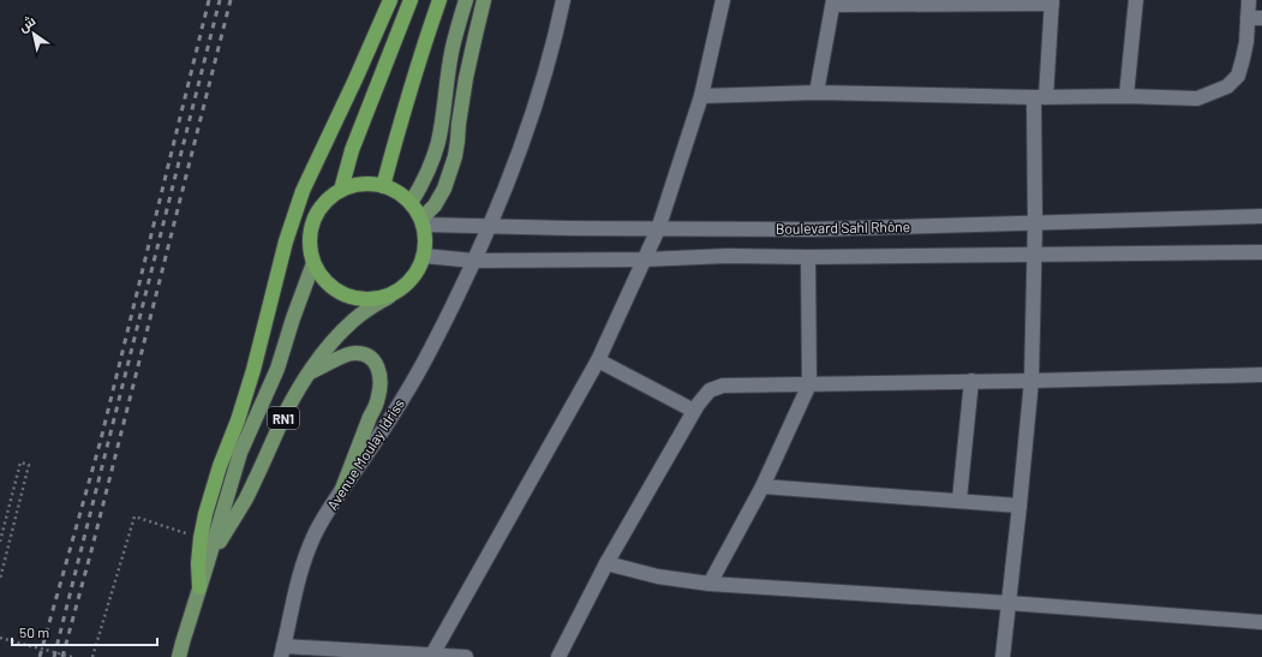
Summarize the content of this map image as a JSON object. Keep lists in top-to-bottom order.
{
  "streets": {
    "highway": ["RN1"],
    "street": ["Boulevard Sahl Rhône", "Avenue Moulay Idriss"]
  },
  "crossings": [
    ["Boulevard Sahl Rhône", "RN1"],
    ["Boulevard Sahl Rhône", "Avenue Moulay Idriss"]
  ],
  "scale_bar": "50 m",
  "north": "top left"
}
